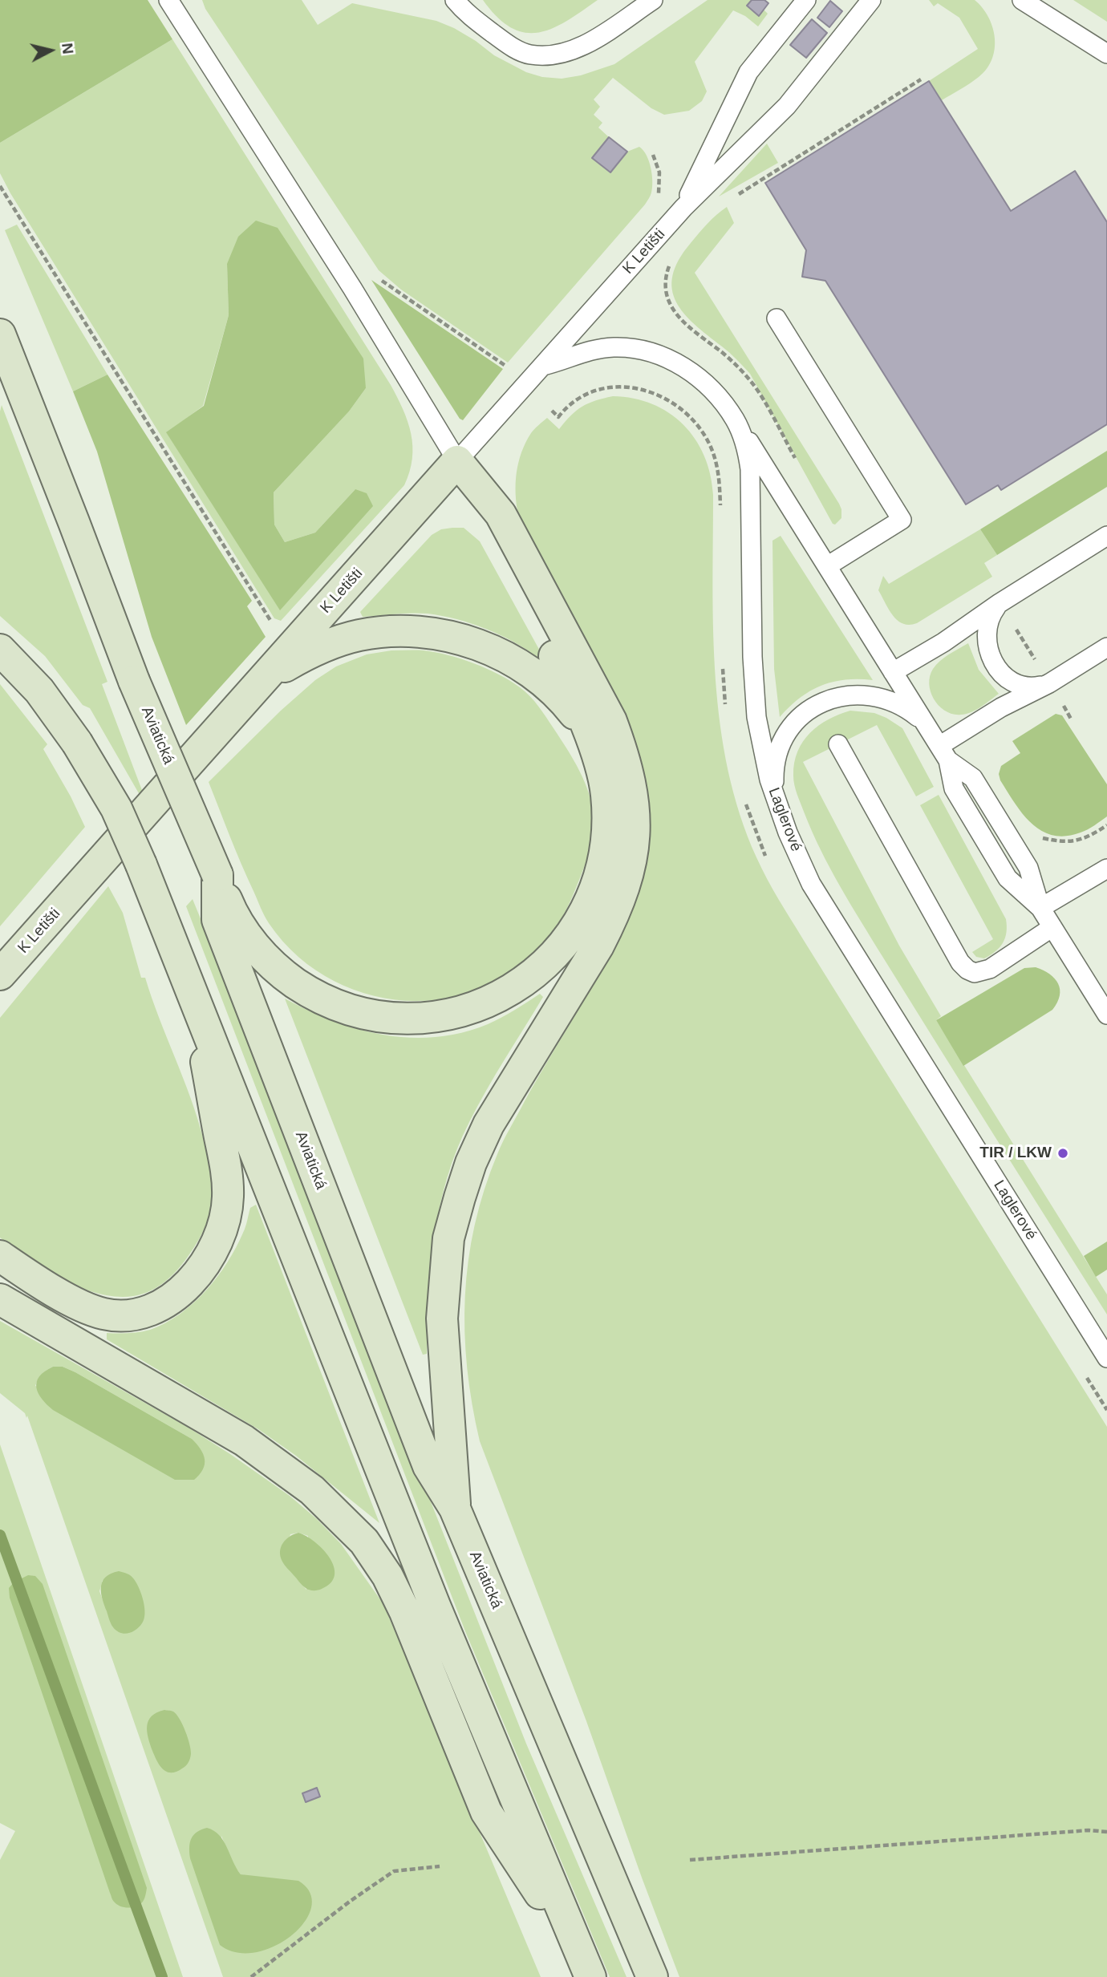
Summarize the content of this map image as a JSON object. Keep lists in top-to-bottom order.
{
  "streets": {
    "main road": ["K Letišti", "Aviatická"],
    "lane": ["Laglerové"]
  },
  "crossings": [
    ["K Letišti", "Laglerové"]
  ],
  "places": ["TIR / LKW"],
  "north": "right"
}
